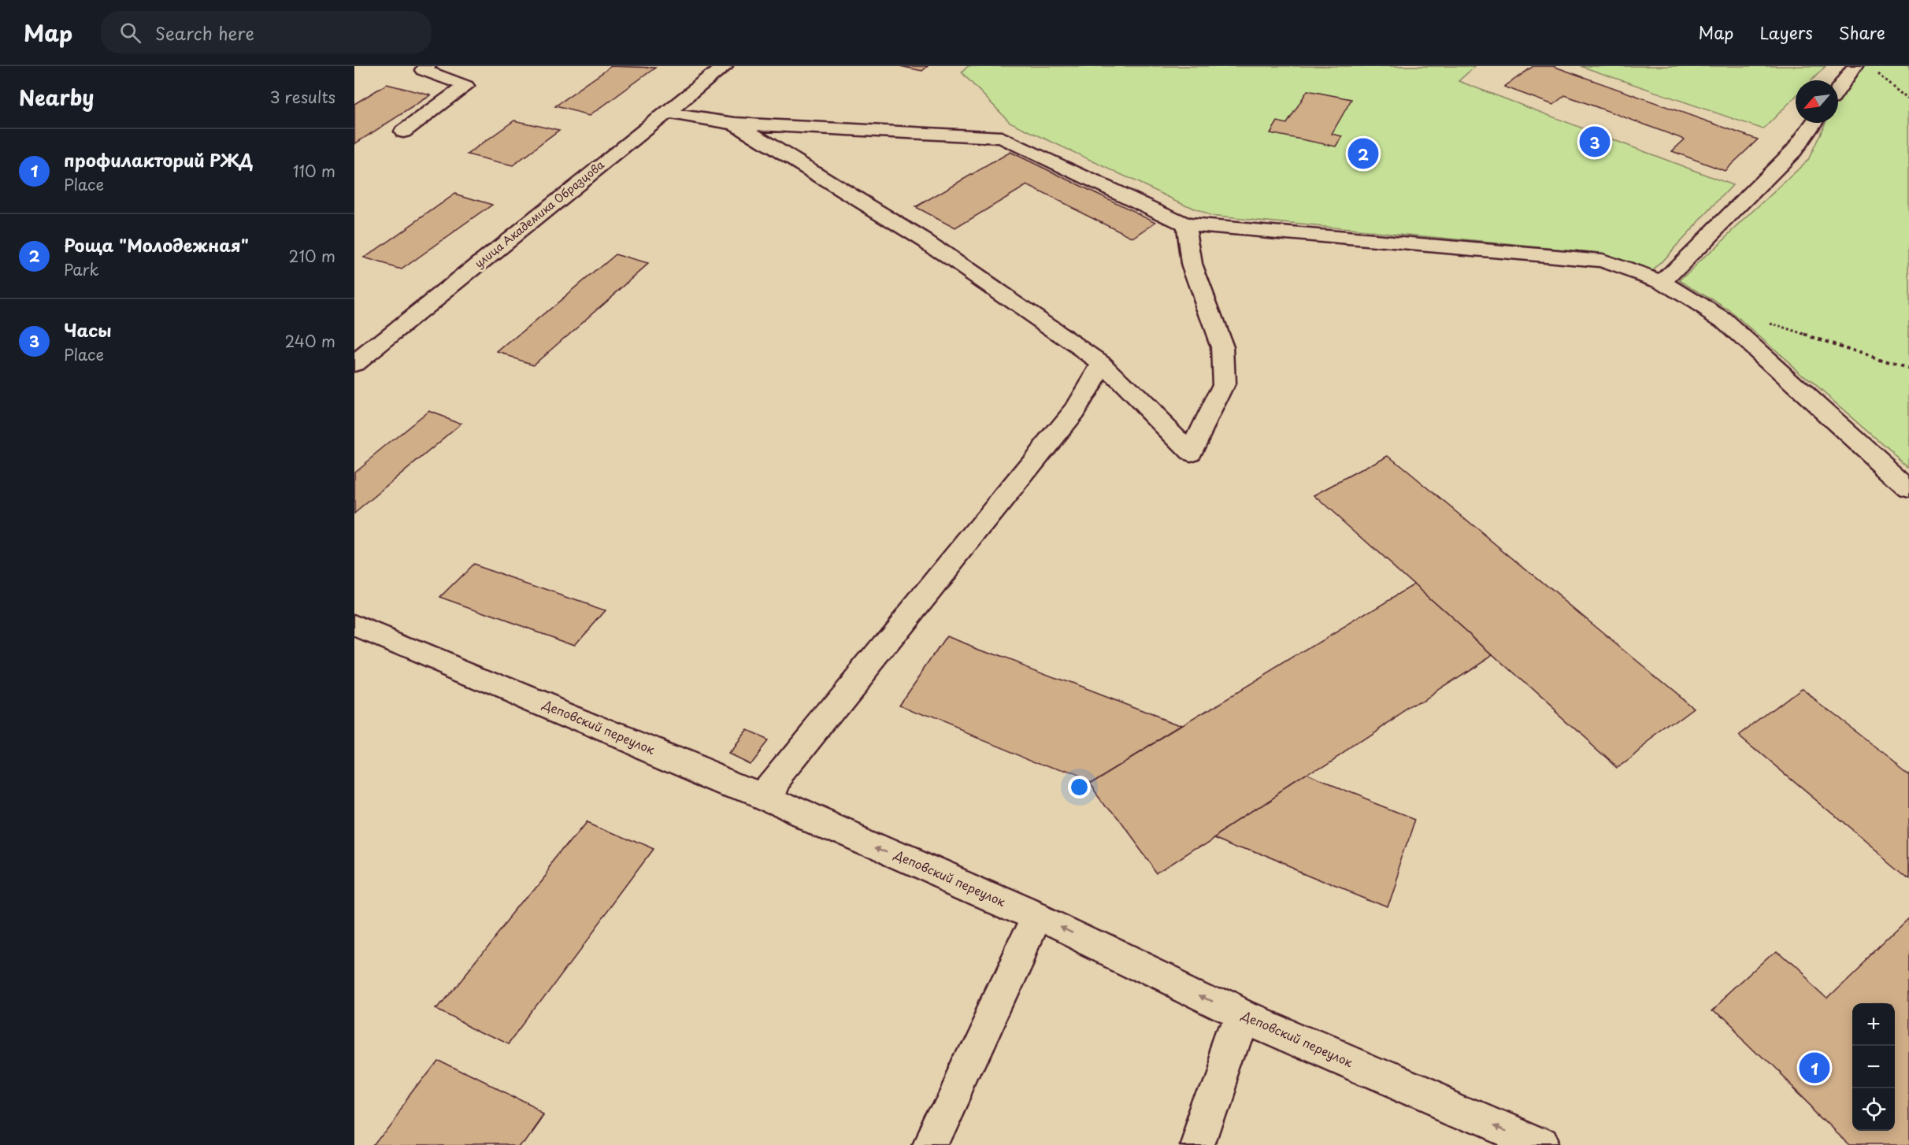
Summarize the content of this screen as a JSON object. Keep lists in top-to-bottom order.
{
  "streets": {
    "street": ["улица Академика Образцова", "Деповский переулок"]
  },
  "one_way": ["Деповский переулок"],
  "north": "bottom left",
  "page": {
    "header": "Map",
    "search": "Search here",
    "nav": ["Map", "Layers", "Share"],
    "heading": ["Nearby", "3 results"],
    "pins": ["3", "2", "1"],
    "list": [
      {
        "mark": "1",
        "name": "профилакторий РЖД",
        "note": "Place",
        "value": "110 m"
      },
      {
        "mark": "2",
        "name": "Роща \"Молодежная\"",
        "note": "Park",
        "value": "210 m"
      },
      {
        "mark": "3",
        "name": "Часы",
        "note": "Place",
        "value": "240 m"
      }
    ],
    "map_buttons": ["+", "−"]
  }
}
